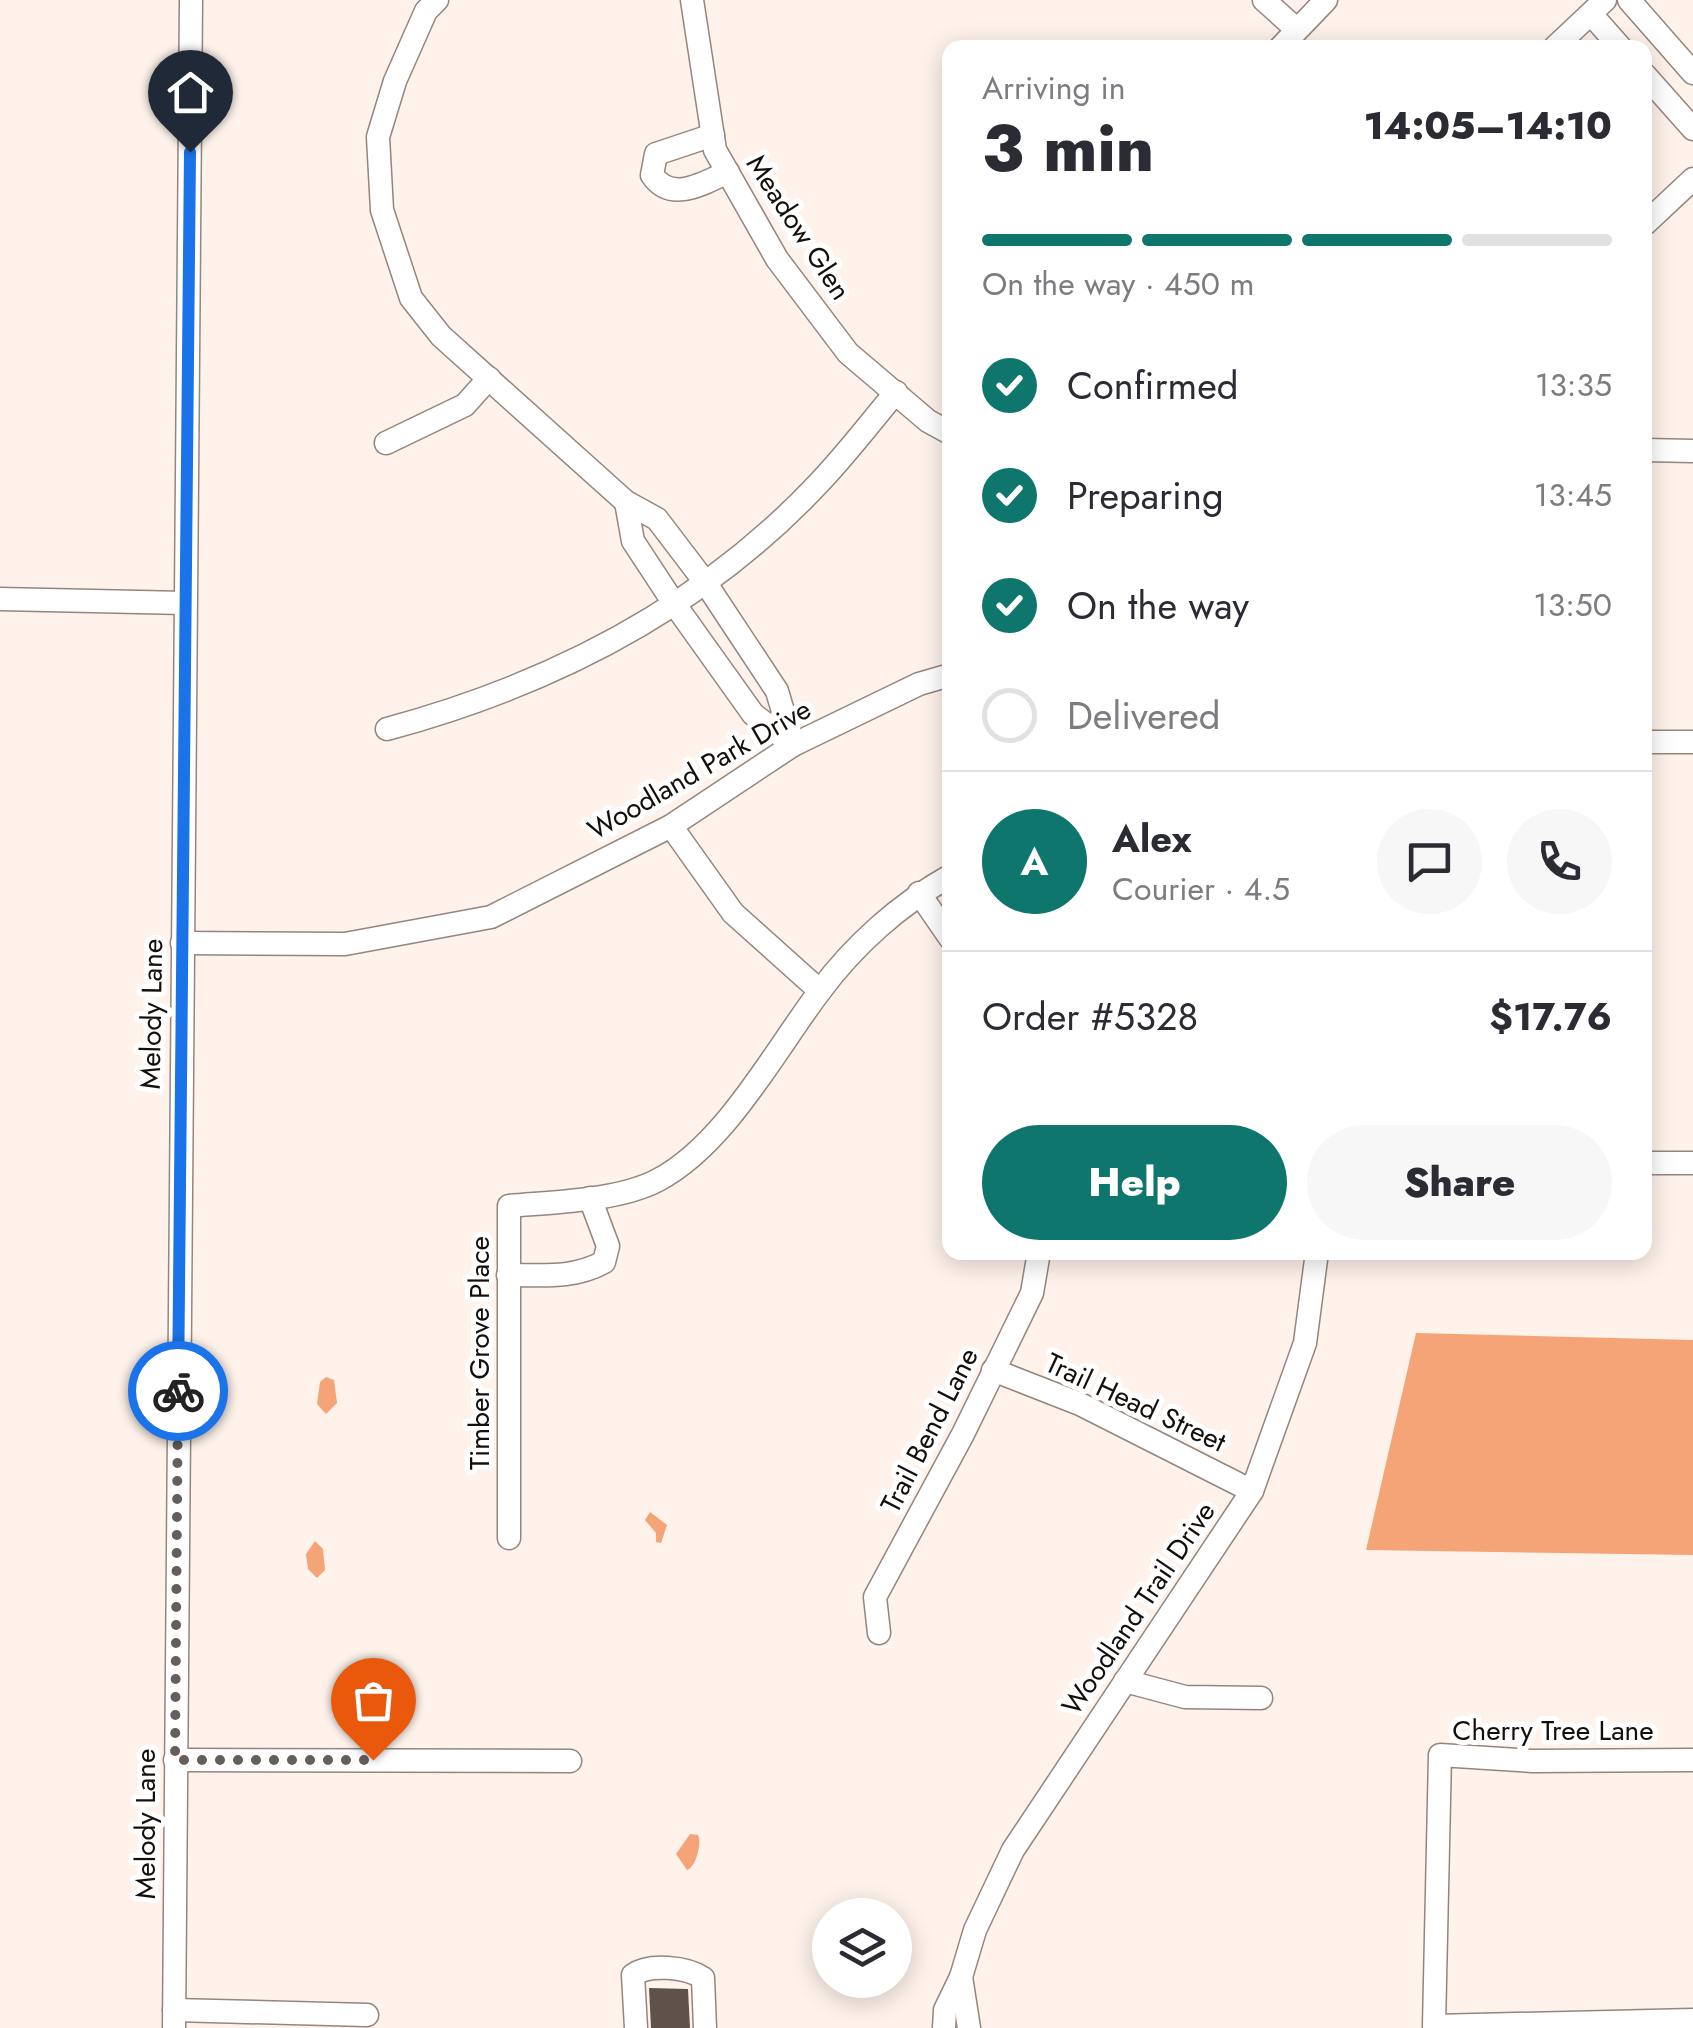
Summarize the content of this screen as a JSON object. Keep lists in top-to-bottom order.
{
  "streets": {
    "street": [
      "Meadow Glen",
      "Woodland Park Drive",
      "Melody Lane",
      "Timber Grove Place",
      "Trail Head Street",
      "Trail Bend Lane",
      "Woodland Trail Drive",
      "Cherry Tree Lane"
    ]
  },
  "crossings": [
    ["Woodland Park Drive", "Melody Lane"],
    ["Trail Head Street", "Trail Bend Lane"],
    ["Trail Head Street", "Woodland Trail Drive"]
  ],
  "page": {
    "heading": ["3 min", "Arriving in", "14:05–14:10"],
    "panel": [
      "Alex",
      "Courier · 4.5",
      "Order #5328",
      "$17.76"
    ],
    "bar": "On the way · 450 m",
    "list": [
      ["Confirmed", "13:35"],
      ["Preparing", "13:45"],
      ["On the way", "13:50"],
      "Delivered"
    ],
    "round": "A",
    "buttons": ["Help", "Share"]
  }
}
